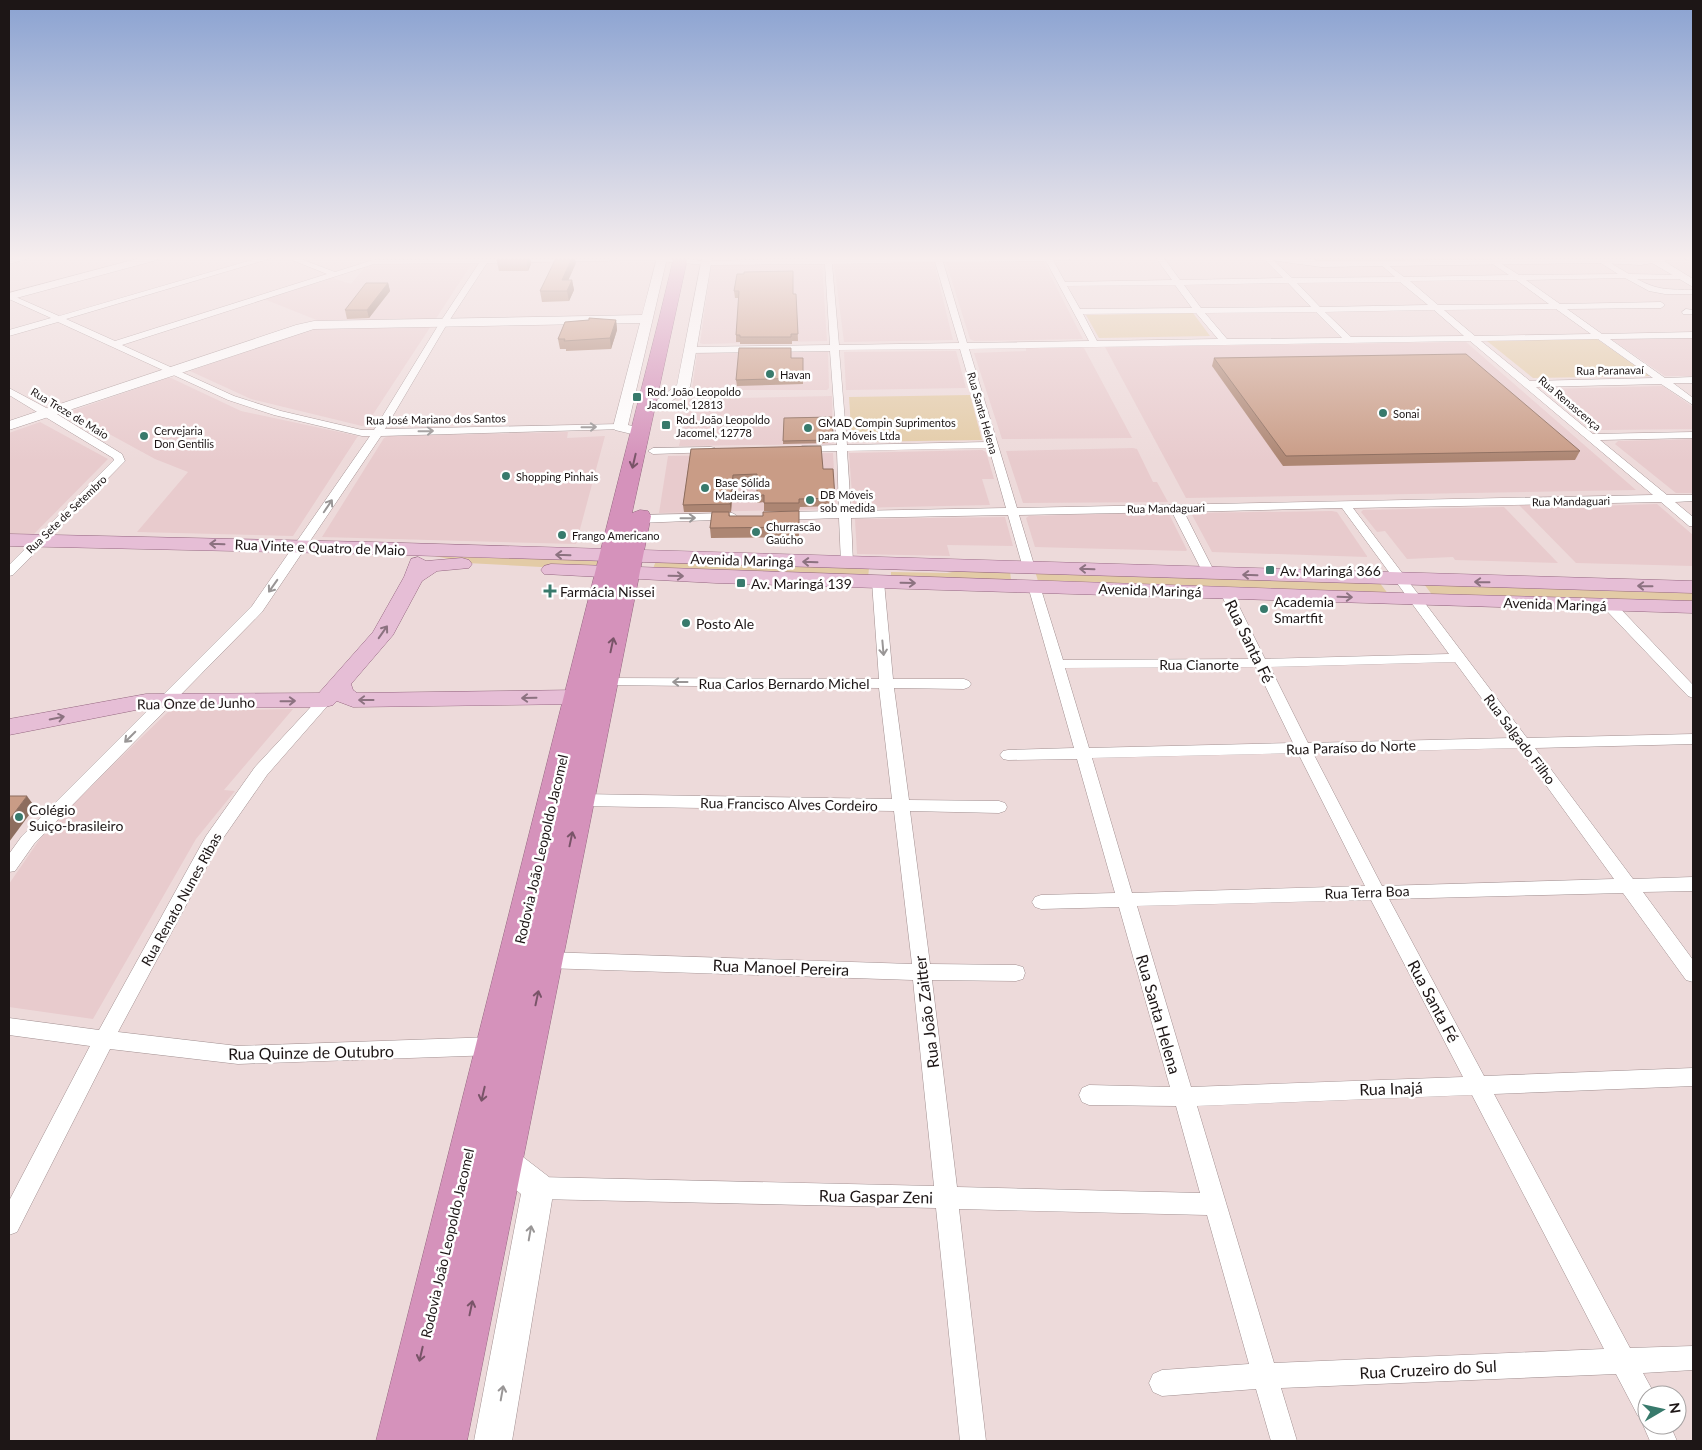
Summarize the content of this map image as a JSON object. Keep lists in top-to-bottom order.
{
  "streets": {
    "highway": ["Rodovia João Leopoldo Jacomel"],
    "main road": [
      "Rua Vinte e Quatro de Maio",
      "Avenida Maringá",
      "Rua Onze de Junho",
      "Rua Renato Nunes Ribas"
    ],
    "street": [
      "Rua Paranavaí",
      "Rua Renascença",
      "Rua Treze de Maio",
      "Rua Santa Helena",
      "Rua José Mariano dos Santos",
      "Rua Mandaguari",
      "Rua Sete de Setembro",
      "Rua Santa Fé",
      "Rua Cianorte",
      "Rua Carlos Bernardo Michel",
      "Rua Salgado Filho",
      "Rua Paraíso do Norte",
      "Rua Francisco Alves Cordeiro",
      "Rua Terra Boa",
      "Rua Manoel Pereira",
      "Rua João Zaitter",
      "Rua Quinze de Outubro",
      "Rua Inajá",
      "Rua Gaspar Zeni",
      "Rua Cruzeiro do Sul"
    ]
  },
  "crossings": [
    ["Rua Paranavaí", "Rua Renascença"],
    ["Rua Renascença", "Rua Mandaguari"],
    ["Rua Treze de Maio", "Rua Sete de Setembro"],
    ["Rua Santa Helena", "Rua Mandaguari"],
    ["Rua Santa Helena", "Avenida Maringá"],
    ["Rua Santa Helena", "Rua Cianorte"],
    ["Rua Santa Helena", "Rua Paraíso do Norte"],
    ["Rua Santa Helena", "Rua Terra Boa"],
    ["Rua Santa Helena", "Rua Inajá"],
    ["Rua Santa Helena", "Rua Gaspar Zeni"],
    ["Rua Santa Helena", "Rua Cruzeiro do Sul"],
    ["Rua Mandaguari", "Rua Salgado Filho"],
    ["Rua Sete de Setembro", "Rua Vinte e Quatro de Maio"],
    ["Rua Vinte e Quatro de Maio", "Avenida Maringá"],
    ["Rua Vinte e Quatro de Maio", "Rodovia João Leopoldo Jacomel"],
    ["Avenida Maringá", "Rua Santa Fé"],
    ["Avenida Maringá", "Rua Salgado Filho"],
    ["Avenida Maringá", "Rodovia João Leopoldo Jacomel"],
    ["Avenida Maringá", "Rua João Zaitter"],
    ["Rua Santa Fé", "Rua Cianorte"],
    ["Rua Santa Fé", "Rua Paraíso do Norte"],
    ["Rua Santa Fé", "Rua Terra Boa"],
    ["Rua Santa Fé", "Rua Inajá"],
    ["Rua Santa Fé", "Rua Cruzeiro do Sul"],
    ["Rua Cianorte", "Rua Salgado Filho"],
    ["Rua Carlos Bernardo Michel", "Rodovia João Leopoldo Jacomel"],
    ["Rua Carlos Bernardo Michel", "Rua João Zaitter"],
    ["Rua Onze de Junho", "Rua Renato Nunes Ribas"],
    ["Rua Salgado Filho", "Rua Paraíso do Norte"],
    ["Rua Salgado Filho", "Rua Terra Boa"],
    ["Rua Francisco Alves Cordeiro", "Rodovia João Leopoldo Jacomel"],
    ["Rua Francisco Alves Cordeiro", "Rua João Zaitter"],
    ["Rodovia João Leopoldo Jacomel", "Rua Manoel Pereira"],
    ["Rodovia João Leopoldo Jacomel", "Rua Quinze de Outubro"],
    ["Rua Renato Nunes Ribas", "Rua Quinze de Outubro"],
    ["Rua Manoel Pereira", "Rua João Zaitter"],
    ["Rua João Zaitter", "Rua Gaspar Zeni"]
  ],
  "one_way": ["Rua José Mariano dos Santos", "Rua Carlos Bernardo Michel", "Rua Onze de Junho"],
  "places": {
    "other": [
      "Havan",
      "Sonai",
      "GMAD Compin Suprimentos para Móveis Ltda",
      "Cervejaria Don Gentilis",
      "Shopping Pinhais",
      "Base Sólida Madeiras",
      "DB Móveis sob medida",
      "Churrascão Gaúcho",
      "Frango Americano",
      "Academia Smartfit",
      "Posto Ale",
      "Colégio Suiço-brasileiro"
    ],
    "transit": [
      "Rod. João Leopoldo Jacomel, 12813",
      "Rod. João Leopoldo Jacomel, 12778",
      "Av. Maringá 366",
      "Av. Maringá 139"
    ],
    "health": ["Farmácia Nissei"]
  },
  "north": "right"
}
